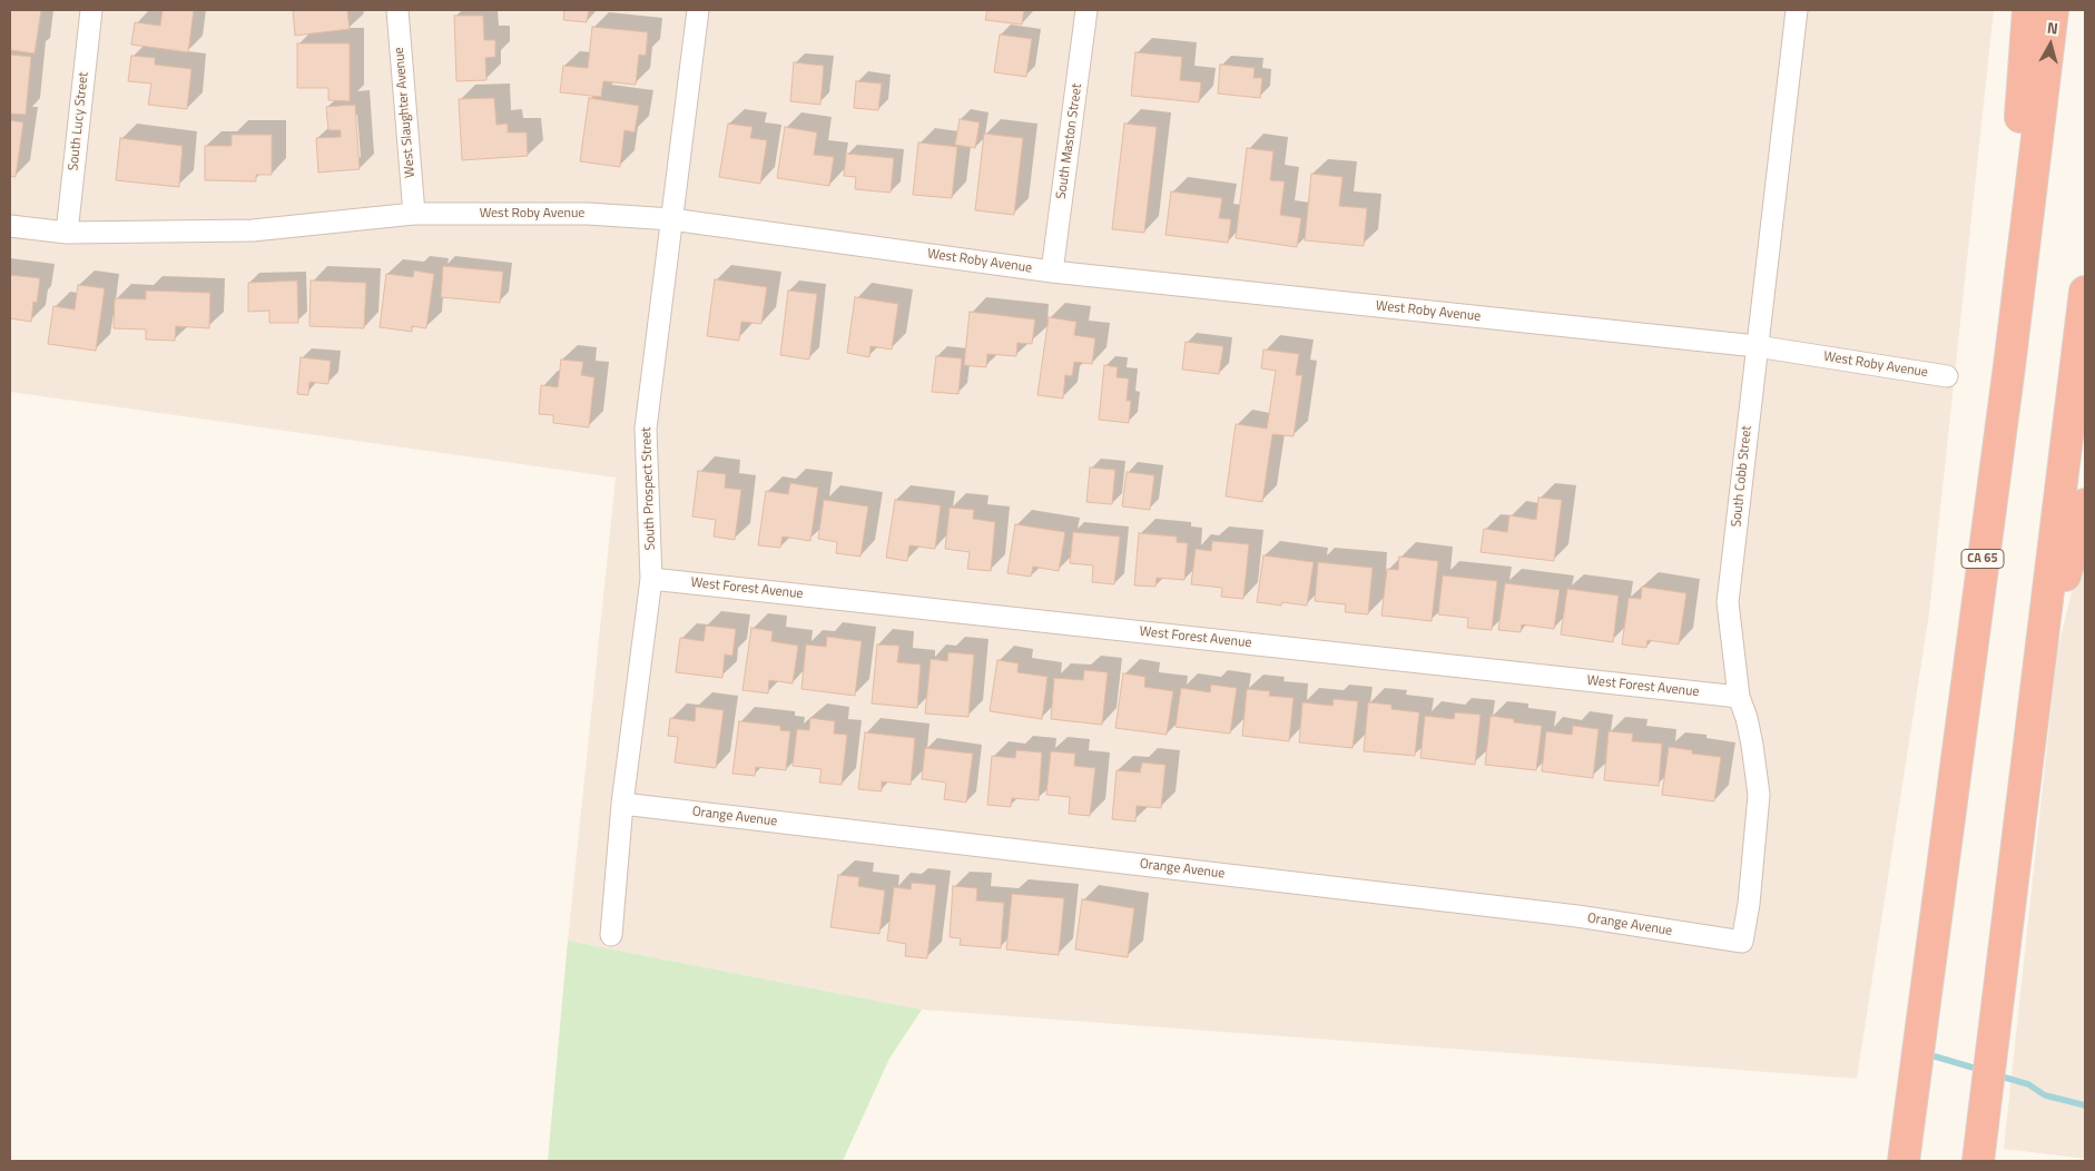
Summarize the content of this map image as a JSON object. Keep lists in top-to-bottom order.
{
  "streets": {
    "highway": ["CA 65"],
    "street": [
      "West Slaughter Avenue",
      "South Lucy Street",
      "South Maston Street",
      "West Roby Avenue",
      "South Cobb Street",
      "South Prospect Street",
      "West Forest Avenue",
      "Orange Avenue"
    ]
  },
  "crossings": [
    ["West Slaughter Avenue", "West Roby Avenue"],
    ["South Lucy Street", "West Roby Avenue"],
    ["South Maston Street", "West Roby Avenue"],
    ["West Roby Avenue", "South Cobb Street"],
    ["West Roby Avenue", "South Prospect Street"],
    ["South Cobb Street", "West Forest Avenue"],
    ["South Cobb Street", "Orange Avenue"],
    ["South Prospect Street", "West Forest Avenue"],
    ["South Prospect Street", "Orange Avenue"]
  ],
  "north": "top"
}
